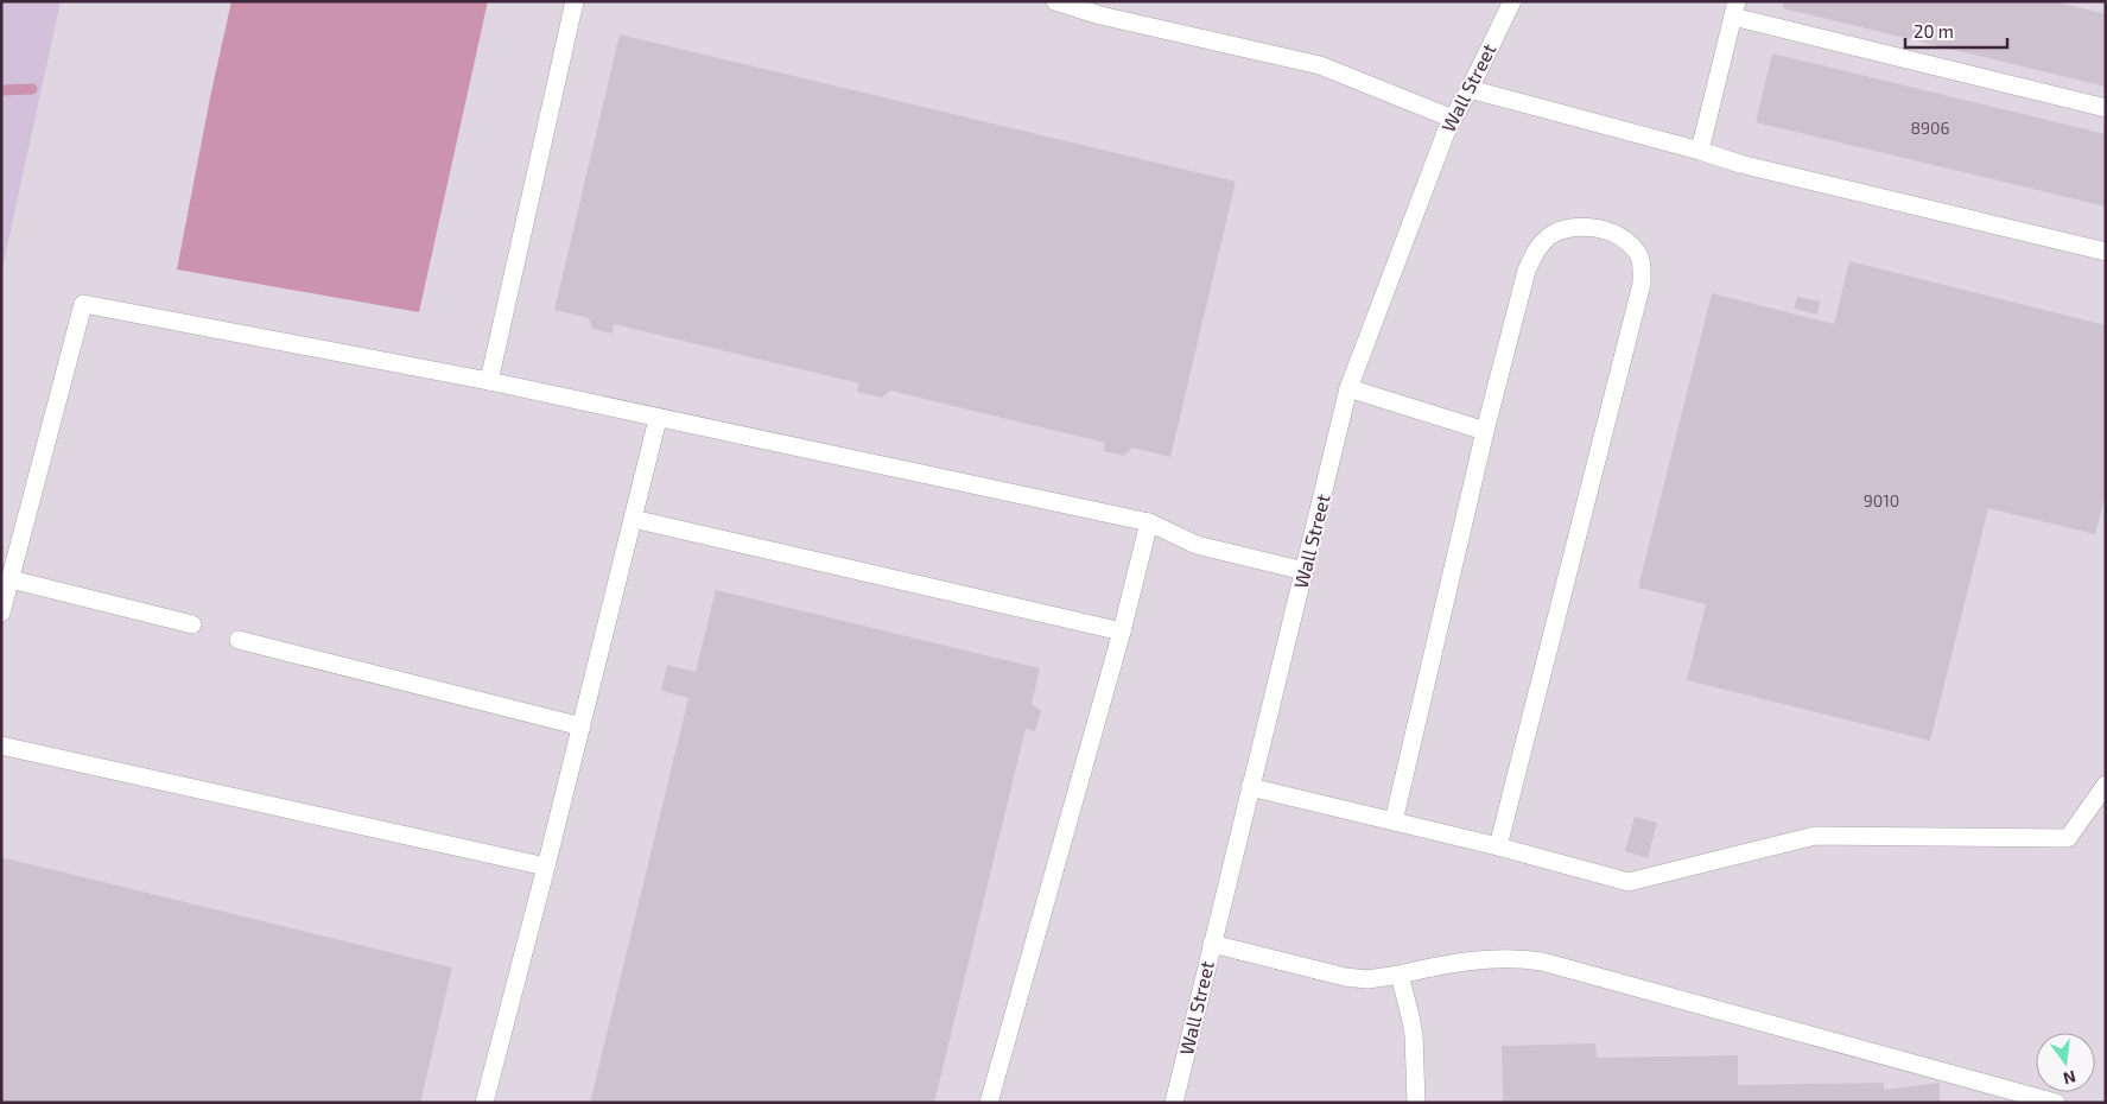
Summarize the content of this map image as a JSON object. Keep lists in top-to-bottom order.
{
  "streets": {
    "street": ["Wall Street"]
  },
  "house_numbers": ["8906", "9010"],
  "scale_bar": "20 m",
  "north": "bottom"
}
